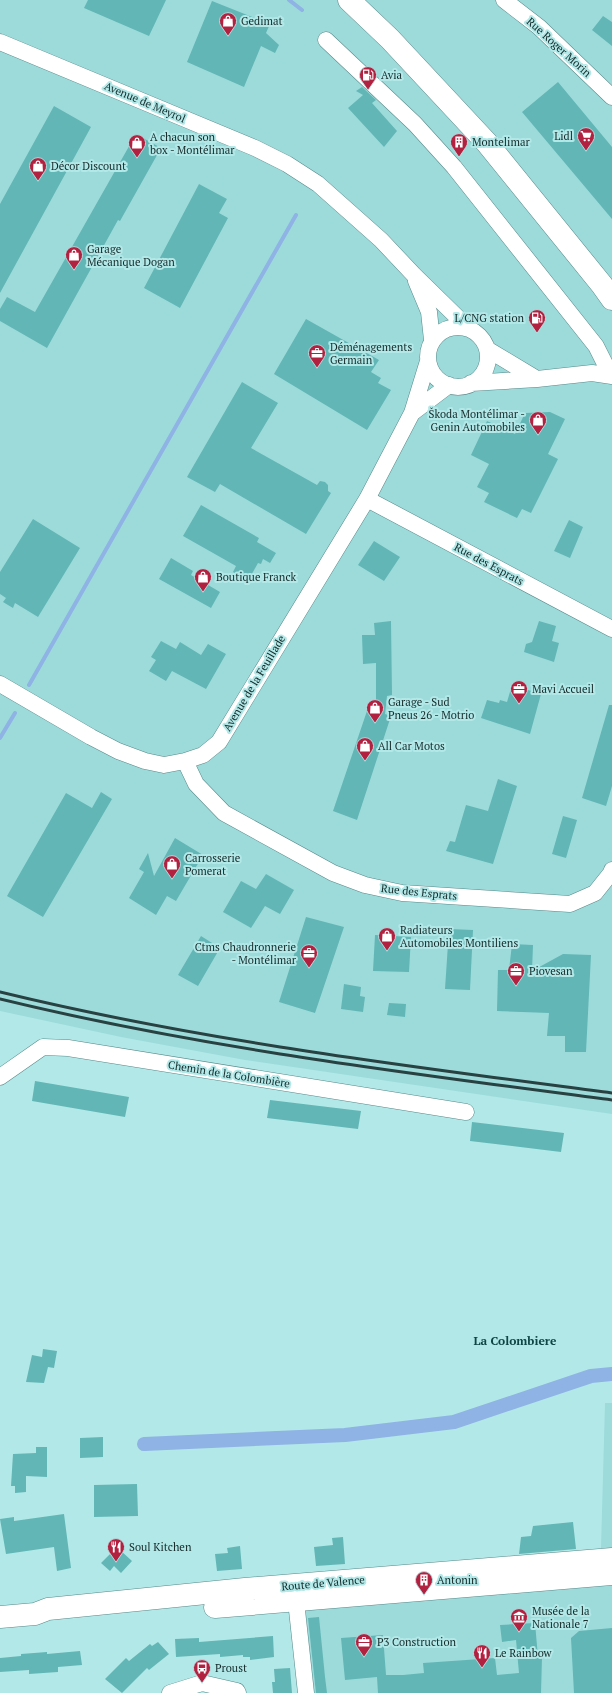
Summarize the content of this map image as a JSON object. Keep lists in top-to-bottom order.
{
  "streets": {
    "main road": ["Route de Valence"],
    "street": [
      "Rue Roger Morin",
      "Avenue de Meyrol",
      "Rue des Esprats",
      "Avenue de la Feuillade",
      "Chemin de la Colombière"
    ]
  },
  "crossings": [
    ["Avenue de Meyrol", "Avenue de la Feuillade"],
    ["Rue des Esprats", "Avenue de la Feuillade"]
  ],
  "districts": ["La Colombiere"],
  "places": {
    "shop": [
      "Gedimat",
      "A chacun son box - Montélimar",
      "Décor Discount",
      "Garage Mécanique Dogan",
      "Škoda Montélimar - Genin Automobiles",
      "Boutique Franck",
      "Garage - Sud Pneus 26 - Motrio",
      "All Car Motos",
      "Carrosserie Pomerat",
      "Radiateurs Automobiles Montiliens"
    ],
    "fuel station": ["Avia", "L/CNG station"],
    "supermarket": ["Lidl"],
    "building": ["Montelimar", "Antonin"],
    "office": [
      "Déménagements Germain",
      "Mavi Accueil",
      "Ctms Chaudronnerie - Montélimar",
      "Piovesan",
      "P3 Construction"
    ],
    "restaurant": ["Soul Kitchen", "Le Rainbow"],
    "museum": ["Musée de la Nationale 7"],
    "bus stop": ["Proust"]
  }
}
